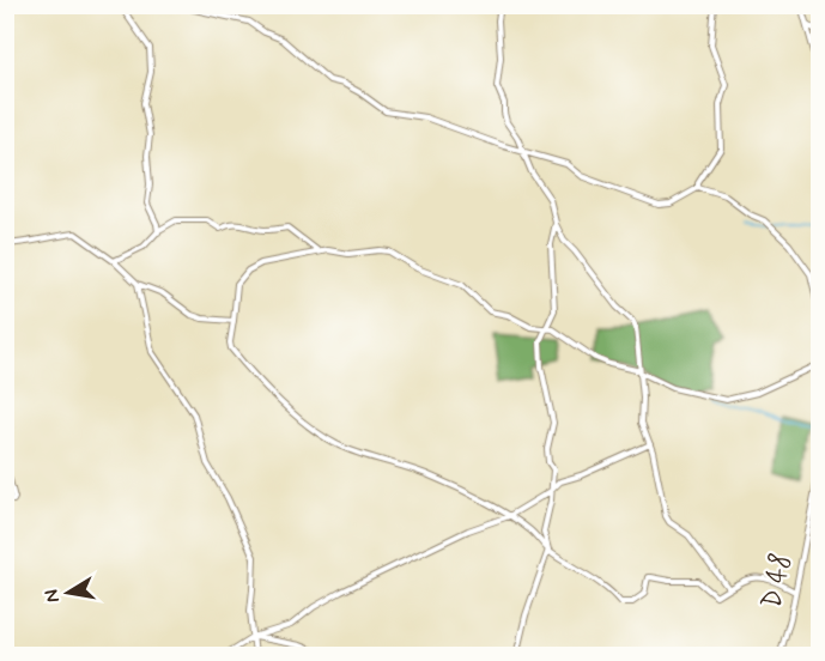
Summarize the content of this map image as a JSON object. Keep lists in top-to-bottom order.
{
  "streets": {
    "street": ["D 48"]
  },
  "north": "left"
}
